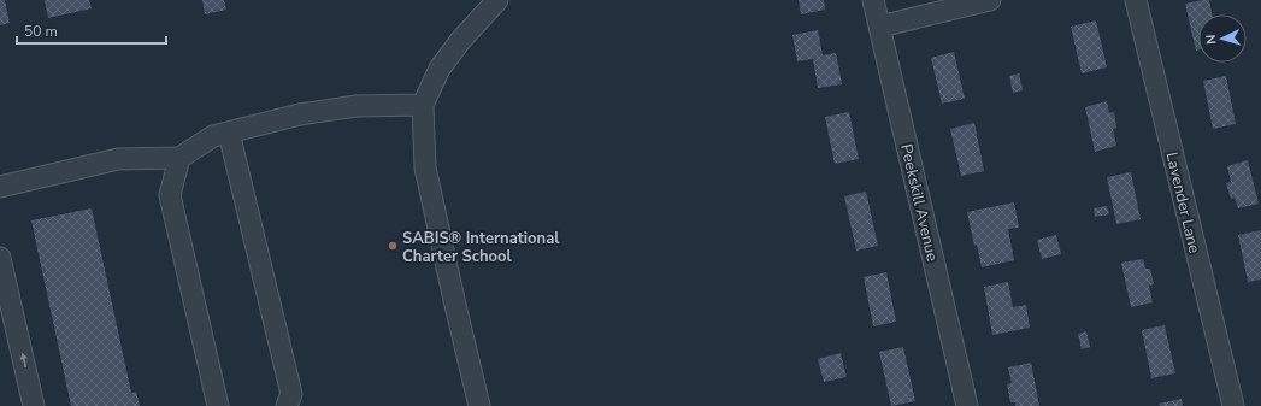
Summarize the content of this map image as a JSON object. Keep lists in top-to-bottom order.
{
  "streets": {
    "street": ["Peekskill Avenue", "Lavender Lane"]
  },
  "places": ["SABIS® International Charter School"],
  "scale_bar": "50 m",
  "north": "left"
}
